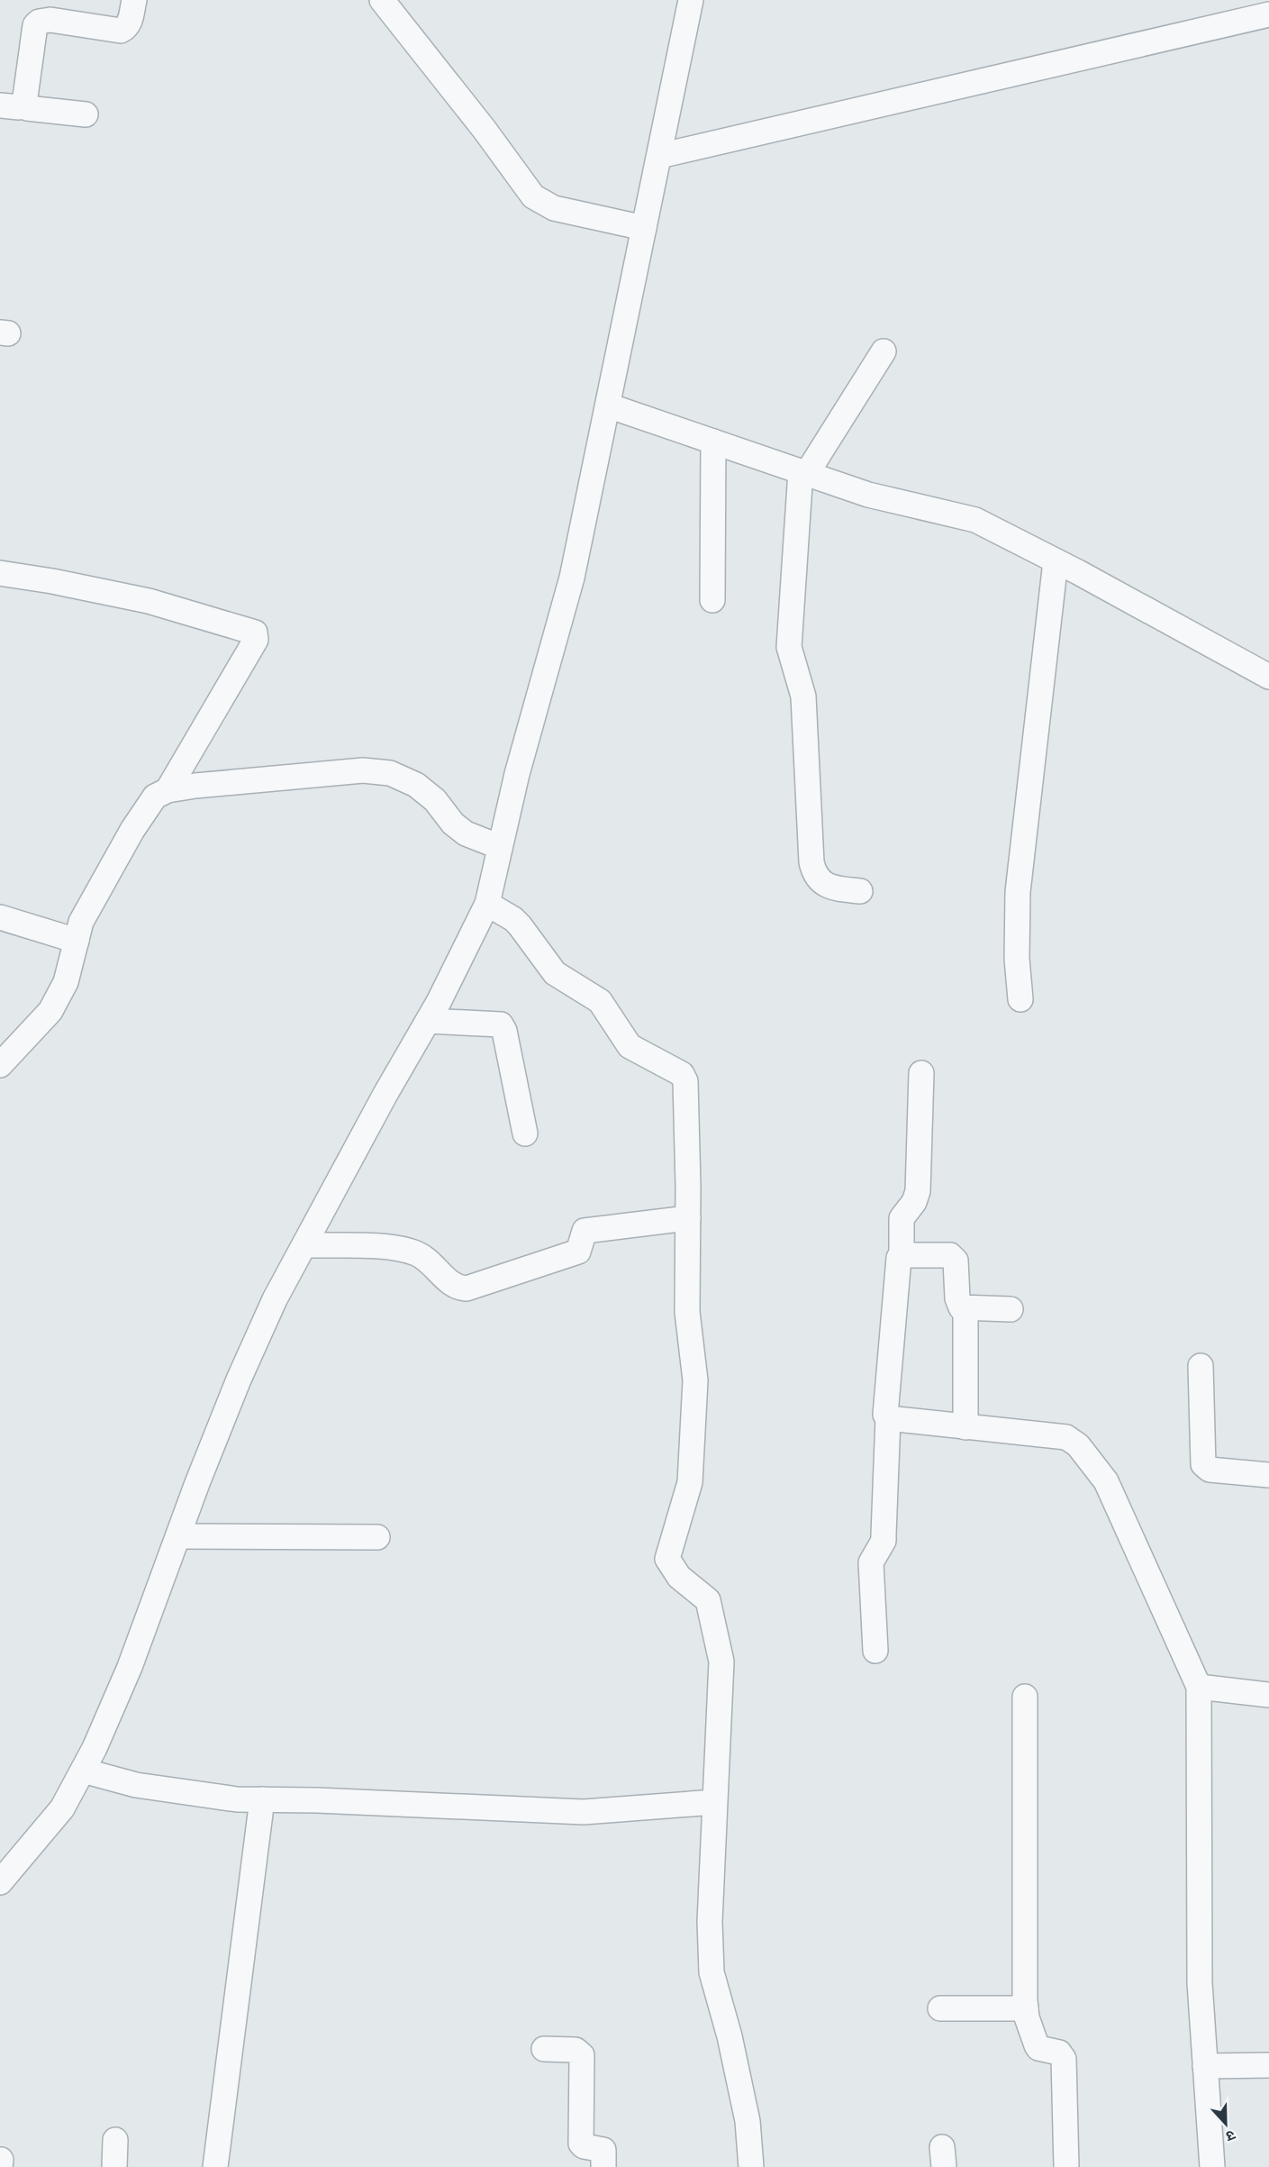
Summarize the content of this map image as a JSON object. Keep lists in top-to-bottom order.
{
  "north": "bottom"
}
